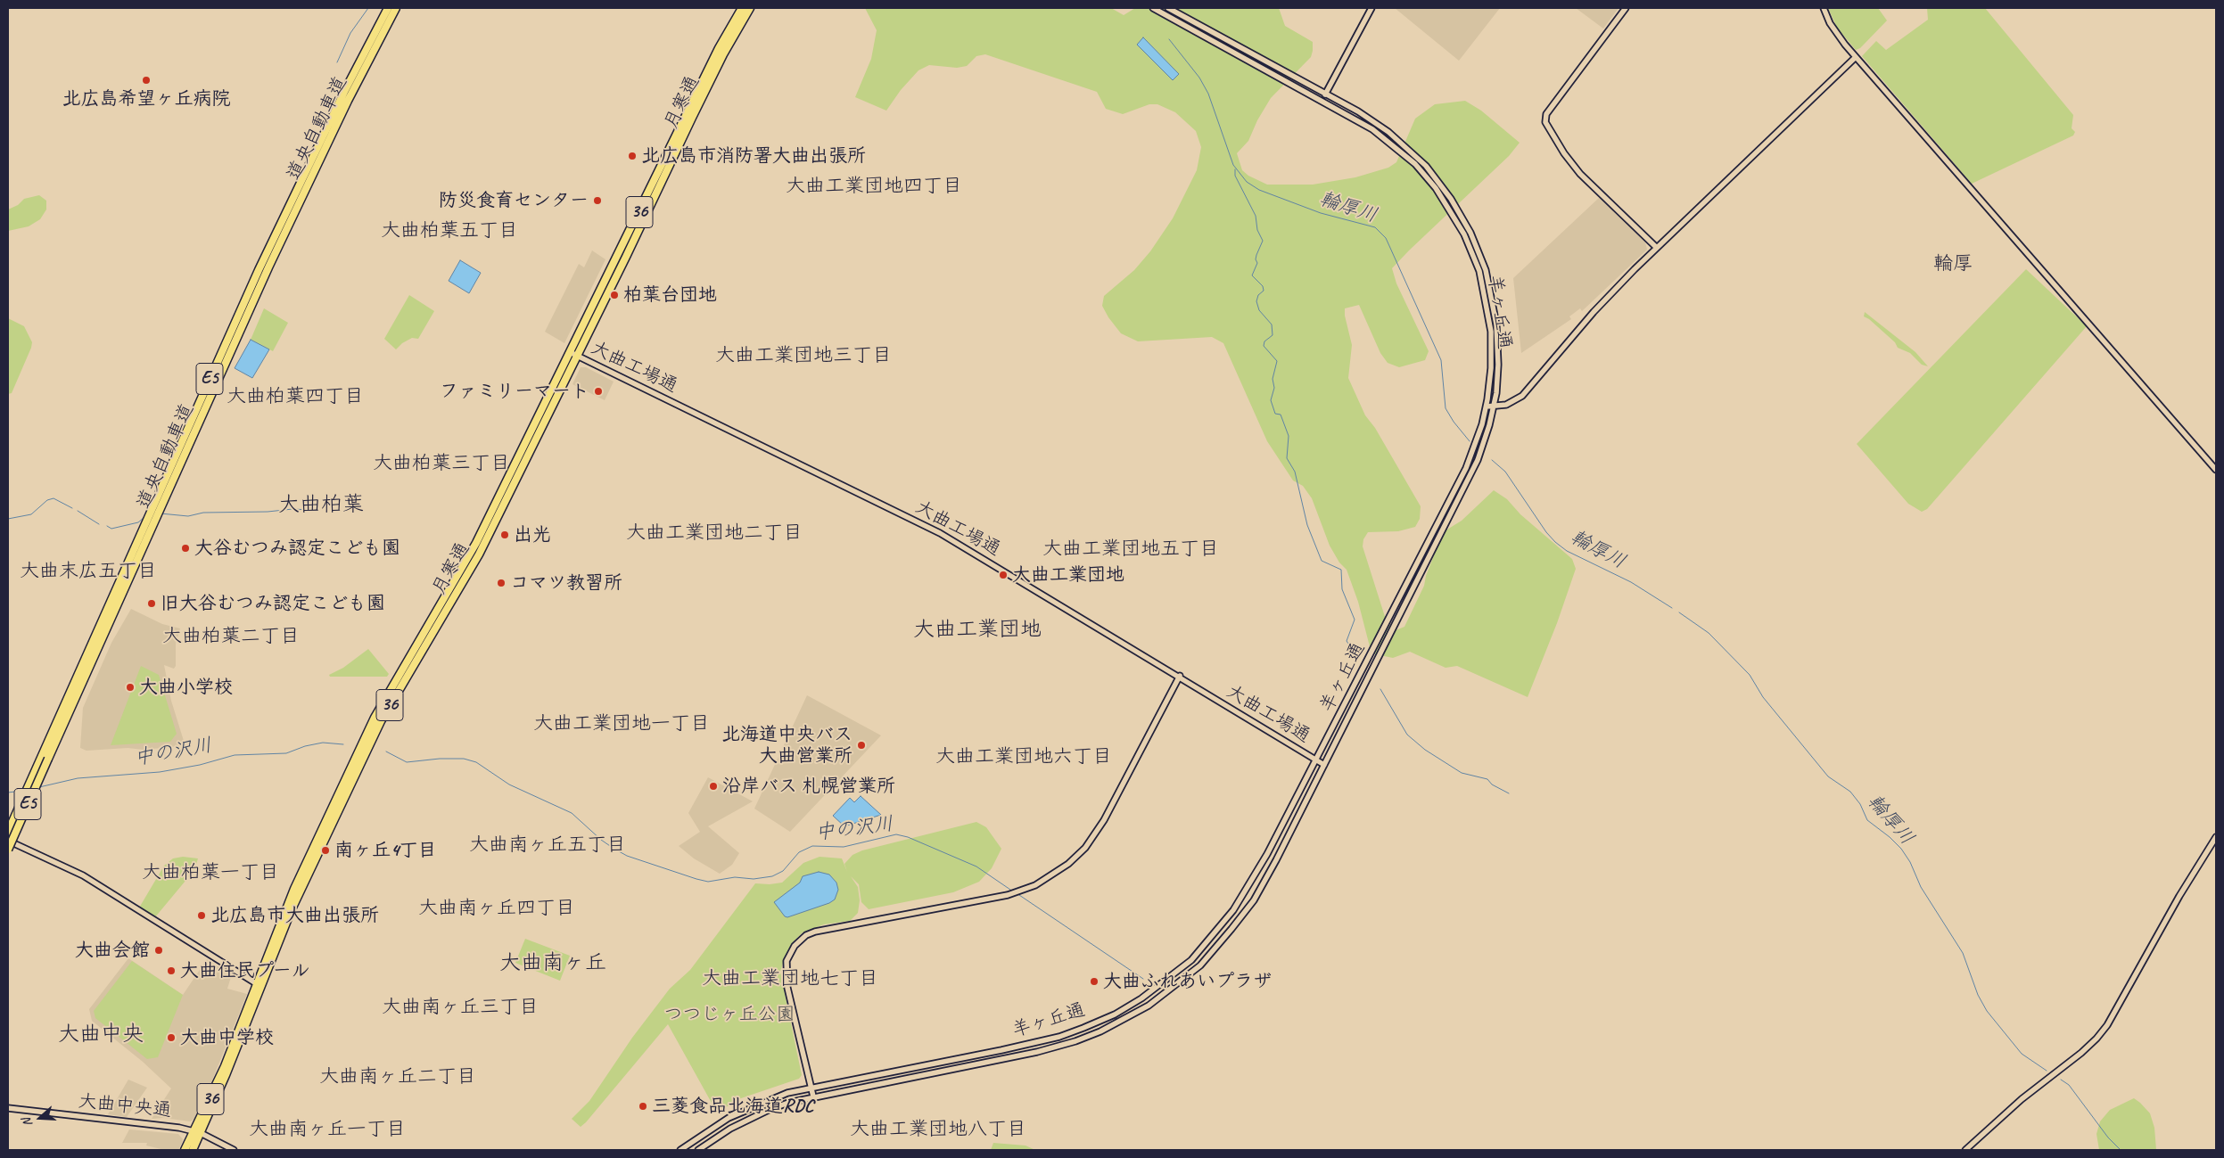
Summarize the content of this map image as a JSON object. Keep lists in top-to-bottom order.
{
  "streets": {
    "highway": [
      "月寒通",
      "道央自動車道",
      "36",
      "E5"
    ],
    "street": ["羊ヶ丘通", "大曲工場通", "大曲中央通"]
  },
  "crossings": [
    ["月寒通", "大曲工場通"],
    ["月寒通", "大曲中央通"],
    ["羊ヶ丘通", "大曲工場通"]
  ],
  "districts": [
    "大曲工業団地四丁目",
    "大曲柏葉五丁目",
    "輪厚",
    "大曲工業団地三丁目",
    "大曲柏葉四丁目",
    "大曲柏葉三丁目",
    "大曲柏葉",
    "大曲工業団地二丁目",
    "大曲工業団地五丁目",
    "大曲末広五丁目",
    "大曲工業団地",
    "大曲柏葉二丁目",
    "大曲工業団地一丁目",
    "大曲工業団地六丁目",
    "大曲南ヶ丘五丁目",
    "大曲柏葉一丁目",
    "大曲南ヶ丘四丁目",
    "大曲南ヶ丘",
    "大曲工業団地七丁目",
    "大曲南ヶ丘三丁目",
    "大曲中央",
    "大曲南ヶ丘二丁目",
    "大曲南ヶ丘一丁目",
    "大曲工業団地八丁目"
  ],
  "water": ["輪厚川", "中の沢川"],
  "parks": ["つつじヶ丘公園"],
  "places": [
    "北広島希望ヶ丘病院",
    "北広島市消防署大曲出張所",
    "防災食育センター",
    "柏葉台団地",
    "ファミリーマート",
    "出光",
    "大谷むつみ認定こども園",
    "大曲工業団地",
    "コマツ教習所",
    "旧大谷むつみ認定こども園",
    "大曲小学校",
    "北海道中央バス 大曲営業所",
    "沿岸バス 札幌営業所",
    "南ヶ丘4丁目",
    "北広島市大曲出張所",
    "大曲会館",
    "大曲住民プール",
    "大曲ふれあいプラザ",
    "大曲中学校",
    "三菱食品北海道RDC"
  ],
  "north": "left"
}
